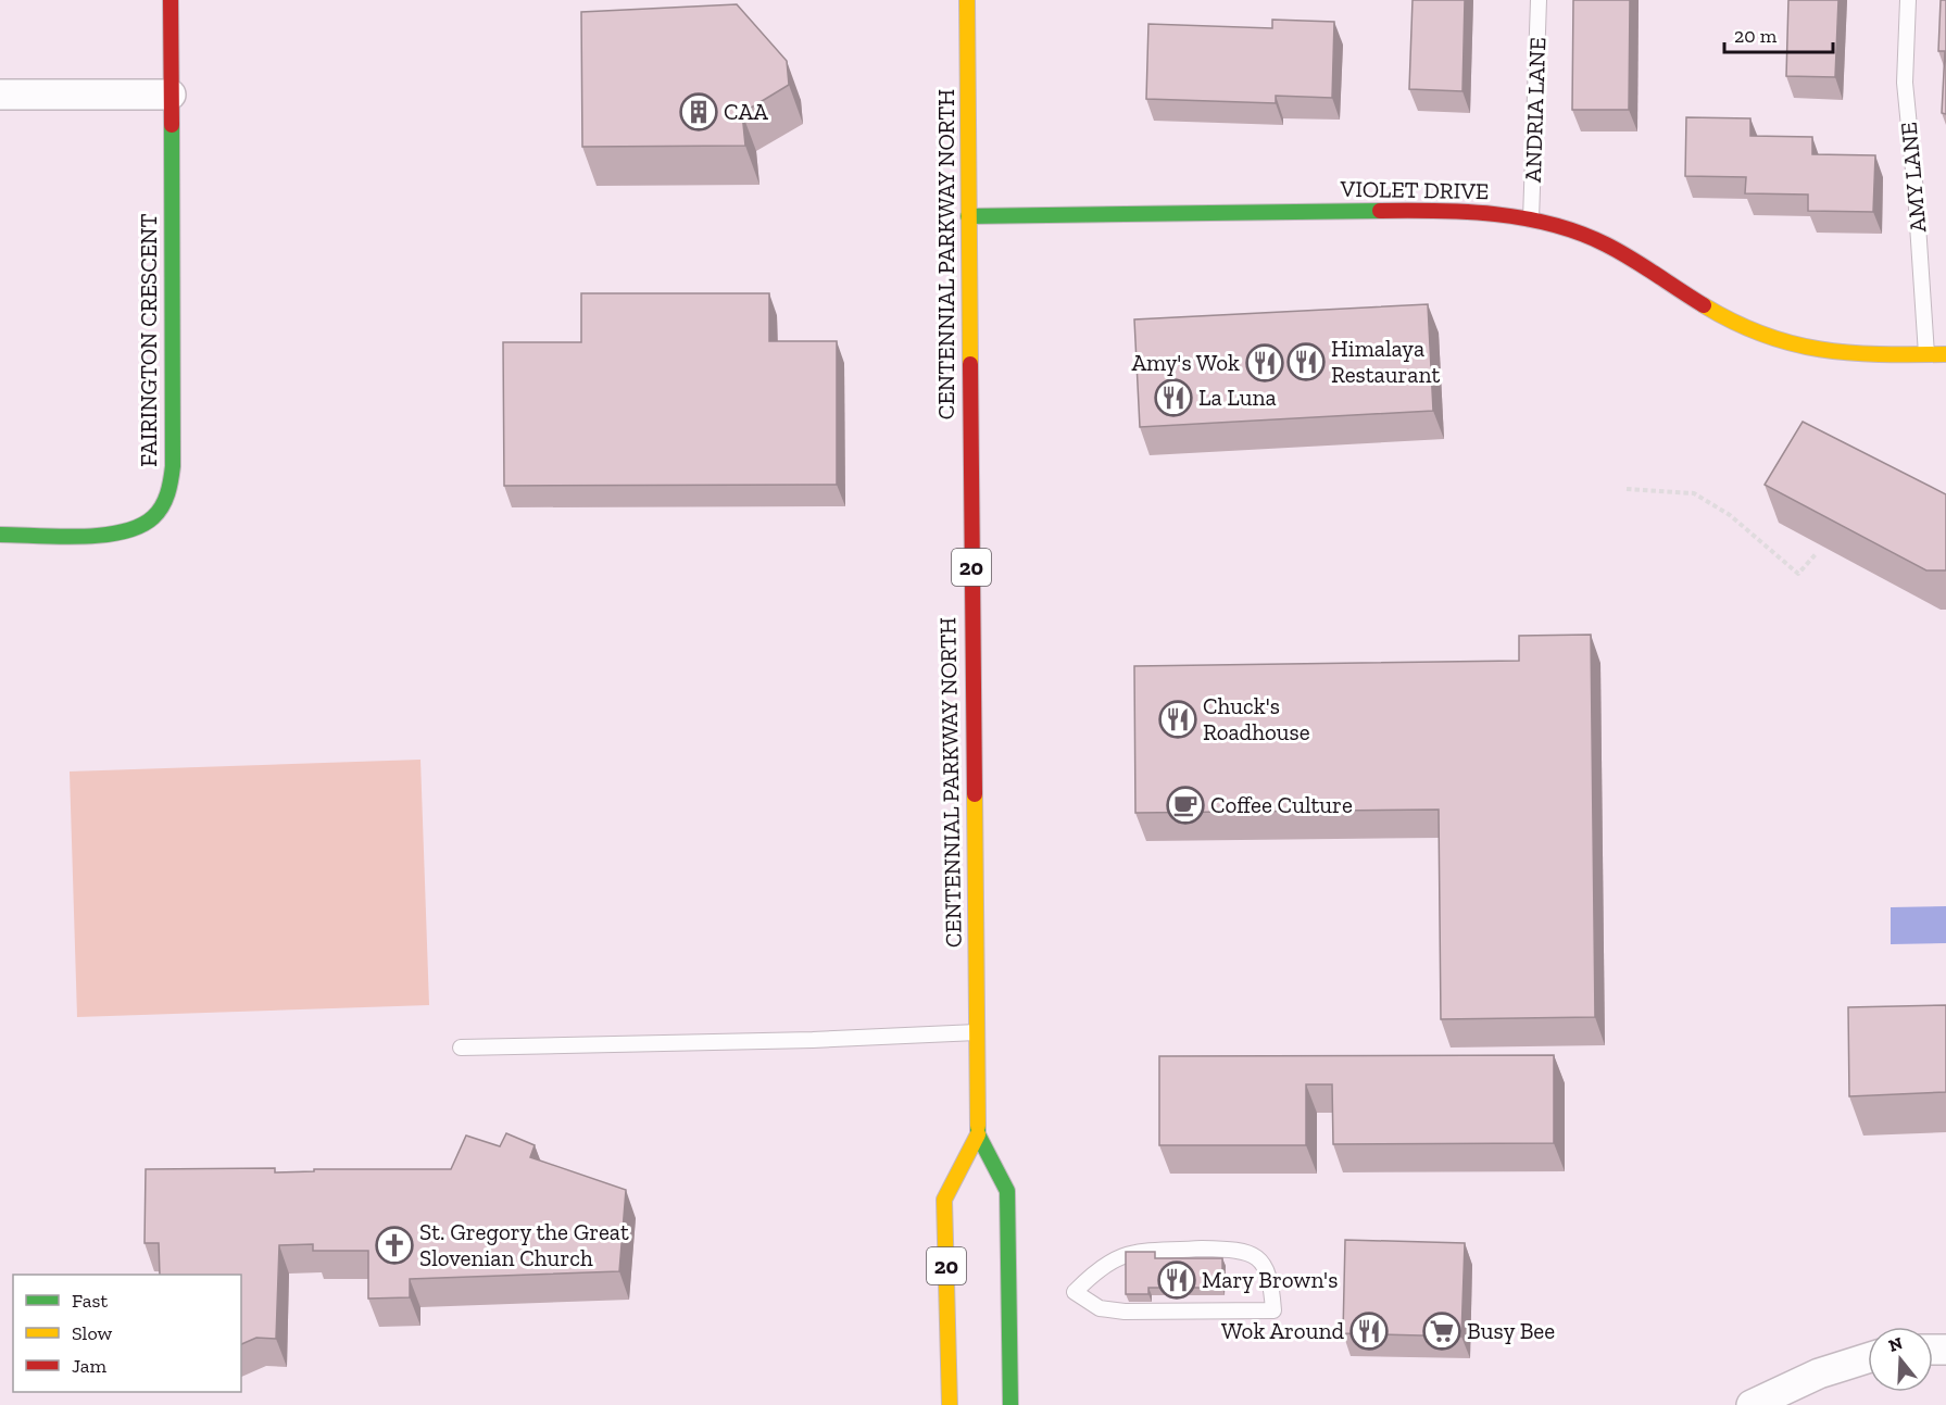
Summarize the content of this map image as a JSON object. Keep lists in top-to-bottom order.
{
  "streets": {
    "street": [
      "VIOLET DRIVE",
      "CENTENNIAL PARKWAY NORTH",
      "FAIRINGTON CRESCENT",
      "20"
    ],
    "lane": ["ANDRIA LANE", "AMY LANE"]
  },
  "crossings": [
    ["ANDRIA LANE", "VIOLET DRIVE"],
    ["AMY LANE", "VIOLET DRIVE"],
    ["VIOLET DRIVE", "CENTENNIAL PARKWAY NORTH"]
  ],
  "places": {
    "building": ["CAA"],
    "restaurant": [
      "Himalaya Restaurant",
      "Amy's Wok",
      "La Luna",
      "Chuck's Roadhouse",
      "Mary Brown's",
      "Wok Around"
    ],
    "cafe": ["Coffee Culture"],
    "church": ["St. Gregory the Great Slovenian Church"],
    "supermarket": ["Busy Bee"]
  },
  "legend": ["Fast", "Slow", "Jam"],
  "scale_bar": "20 m",
  "north": "top"
}
